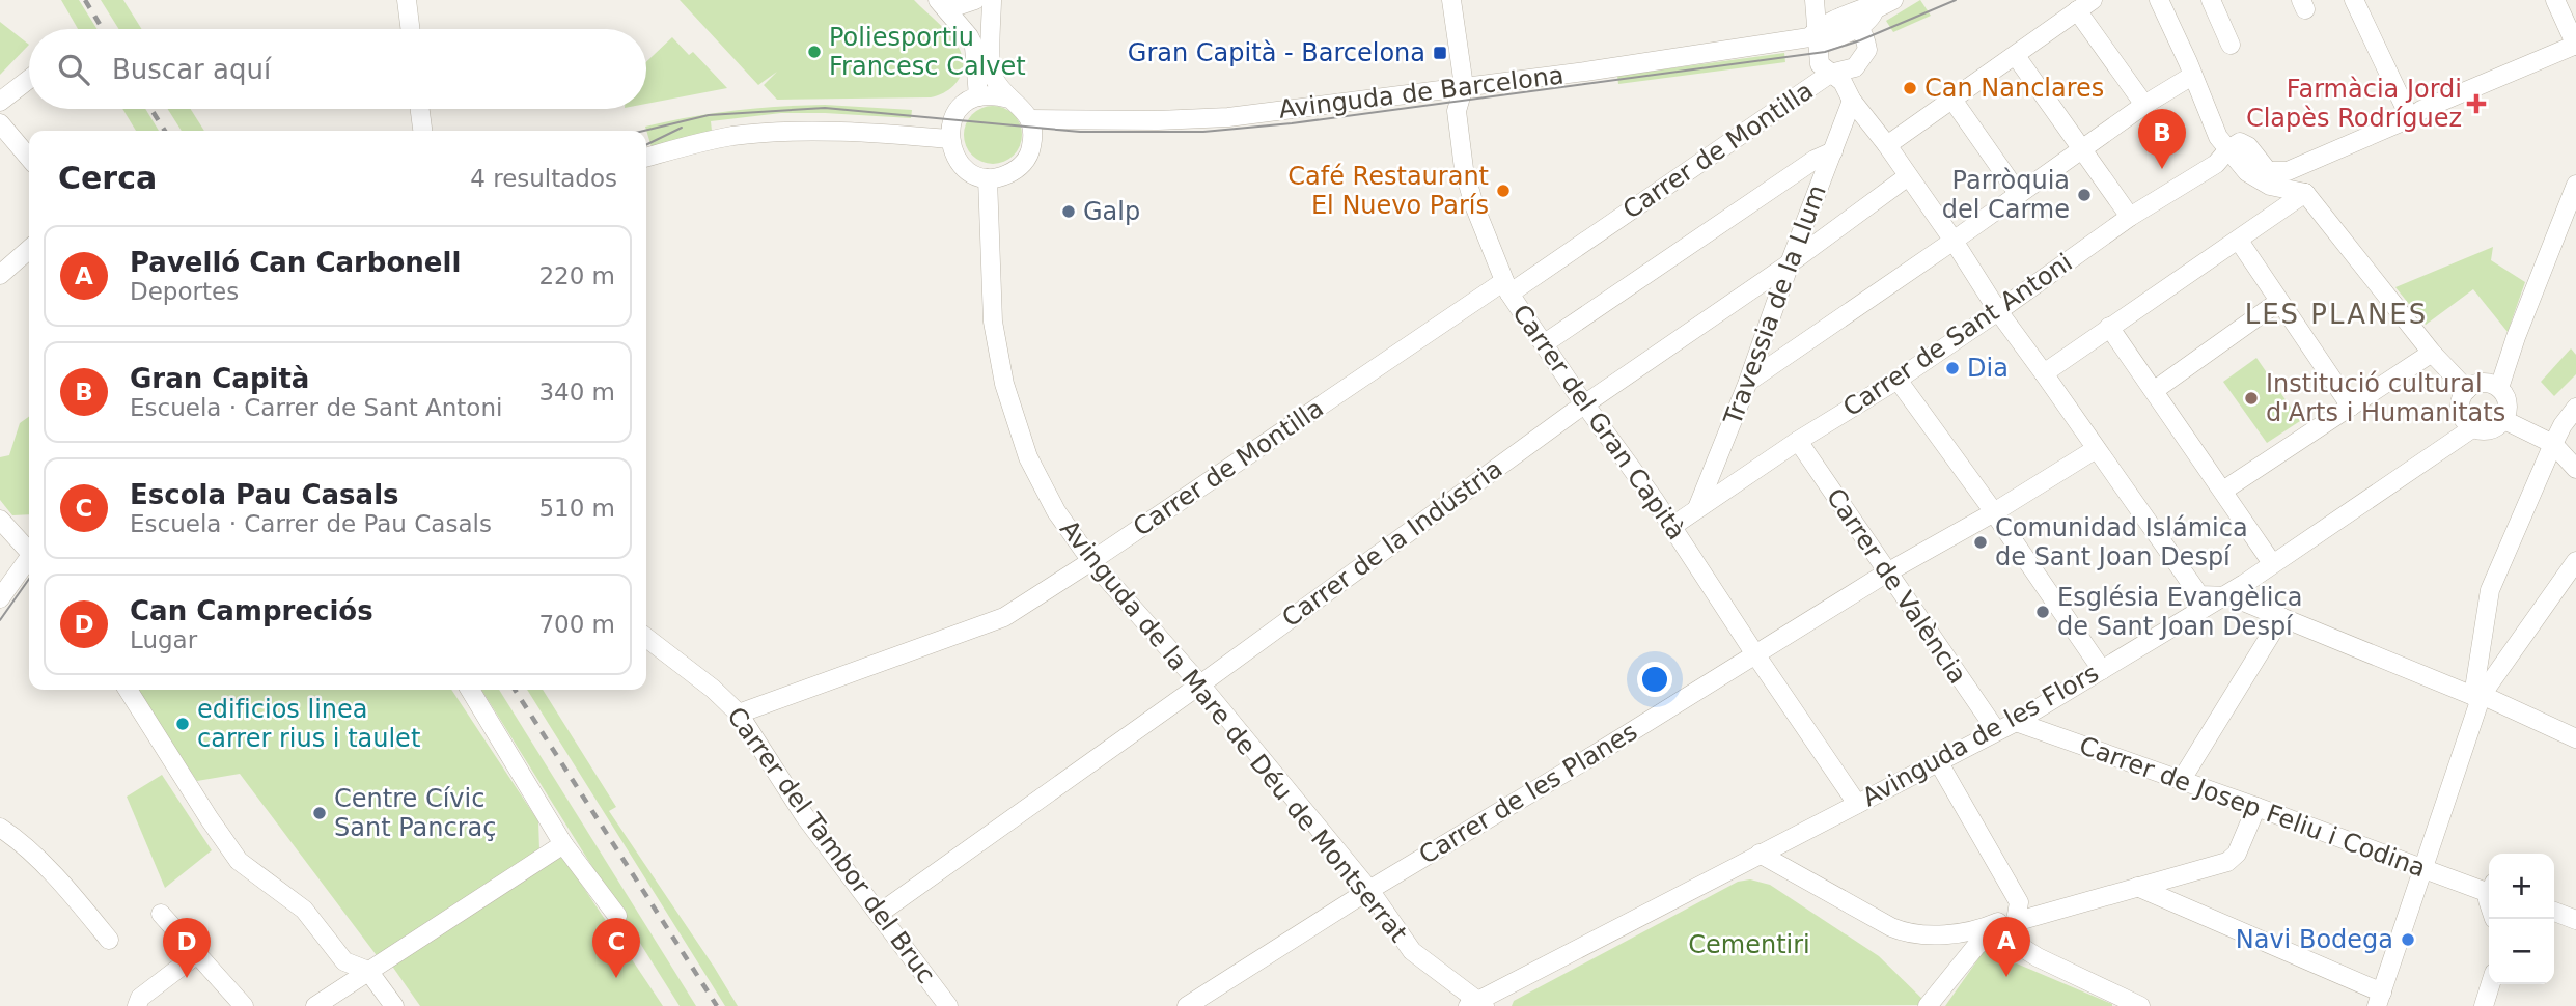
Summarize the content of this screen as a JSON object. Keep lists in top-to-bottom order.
{
  "streets": {
    "street": [
      "Avinguda de Barcelona",
      "Carrer de Montilla",
      "Travessia de la Llum",
      "Carrer de Sant Antoni",
      "Carrer del Gran Capità",
      "Carrer de la Indústria",
      "Carrer de València",
      "Avinguda de la Mare de Déu de Montserrat",
      "Avinguda de les Flors",
      "Carrer de les Planes",
      "Carrer de Josep Feliu i Codina",
      "Carrer del Tambor del Bruc"
    ]
  },
  "crossings": [
    ["Avinguda de Barcelona", "Carrer de Montilla"],
    ["Avinguda de Barcelona", "Carrer del Gran Capità"],
    ["Avinguda de Barcelona", "Avinguda de la Mare de Déu de Montserrat"],
    ["Carrer de Montilla", "Carrer del Gran Capità"],
    ["Carrer de Montilla", "Avinguda de la Mare de Déu de Montserrat"],
    ["Carrer de Montilla", "Carrer del Tambor del Bruc"],
    ["Travessia de la Llum", "Carrer de Sant Antoni"],
    ["Travessia de la Llum", "Carrer de la Indústria"],
    ["Carrer de Sant Antoni", "Carrer del Gran Capità"],
    ["Carrer de Sant Antoni", "Carrer de València"],
    ["Carrer del Gran Capità", "Carrer de la Indústria"],
    ["Carrer del Gran Capità", "Avinguda de les Flors"],
    ["Carrer del Gran Capità", "Carrer de les Planes"],
    ["Carrer de la Indústria", "Avinguda de la Mare de Déu de Montserrat"],
    ["Carrer de la Indústria", "Carrer del Tambor del Bruc"],
    ["Carrer de València", "Avinguda de les Flors"],
    ["Carrer de València", "Carrer de les Planes"],
    ["Avinguda de la Mare de Déu de Montserrat", "Avinguda de les Flors"],
    ["Avinguda de la Mare de Déu de Montserrat", "Carrer de les Planes"],
    ["Avinguda de les Flors", "Carrer de Josep Feliu i Codina"]
  ],
  "districts": ["LES PLANES"],
  "parks": ["Cementiri"],
  "places": {
    "other": [
      "Poliesportiu Francesc Calvet",
      "Can Nanclares",
      "Café Restaurant El Nuevo París",
      "Parròquia del Carme",
      "Galp",
      "Dia",
      "Institució cultural d'Arts i Humanitats",
      "Comunidad Islámica de Sant Joan Despí",
      "Església Evangèlica de Sant Joan Despí",
      "edificios linea carrer rius i taulet",
      "Centre Cívic Sant Pancraç",
      "Navi Bodega"
    ],
    "transit": ["Gran Capità - Barcelona"],
    "health": ["Farmàcia Jordi Clapès Rodríguez"]
  },
  "page": {
    "search": "Buscar aquí",
    "pins": [
      "B",
      "A",
      "C",
      "D"
    ],
    "heading": ["Cerca", "4 resultados"],
    "list": [
      {
        "mark": "A",
        "name": "Pavelló Can Carbonell",
        "note": "Deportes",
        "value": "220 m"
      },
      {
        "mark": "B",
        "name": "Gran Capità",
        "note": "Escuela · Carrer de Sant Antoni",
        "value": "340 m"
      },
      {
        "mark": "C",
        "name": "Escola Pau Casals",
        "note": "Escuela · Carrer de Pau Casals",
        "value": "510 m"
      },
      {
        "mark": "D",
        "name": "Can Campreciós",
        "note": "Lugar",
        "value": "700 m"
      }
    ],
    "map_buttons": ["+", "−"]
  }
}
